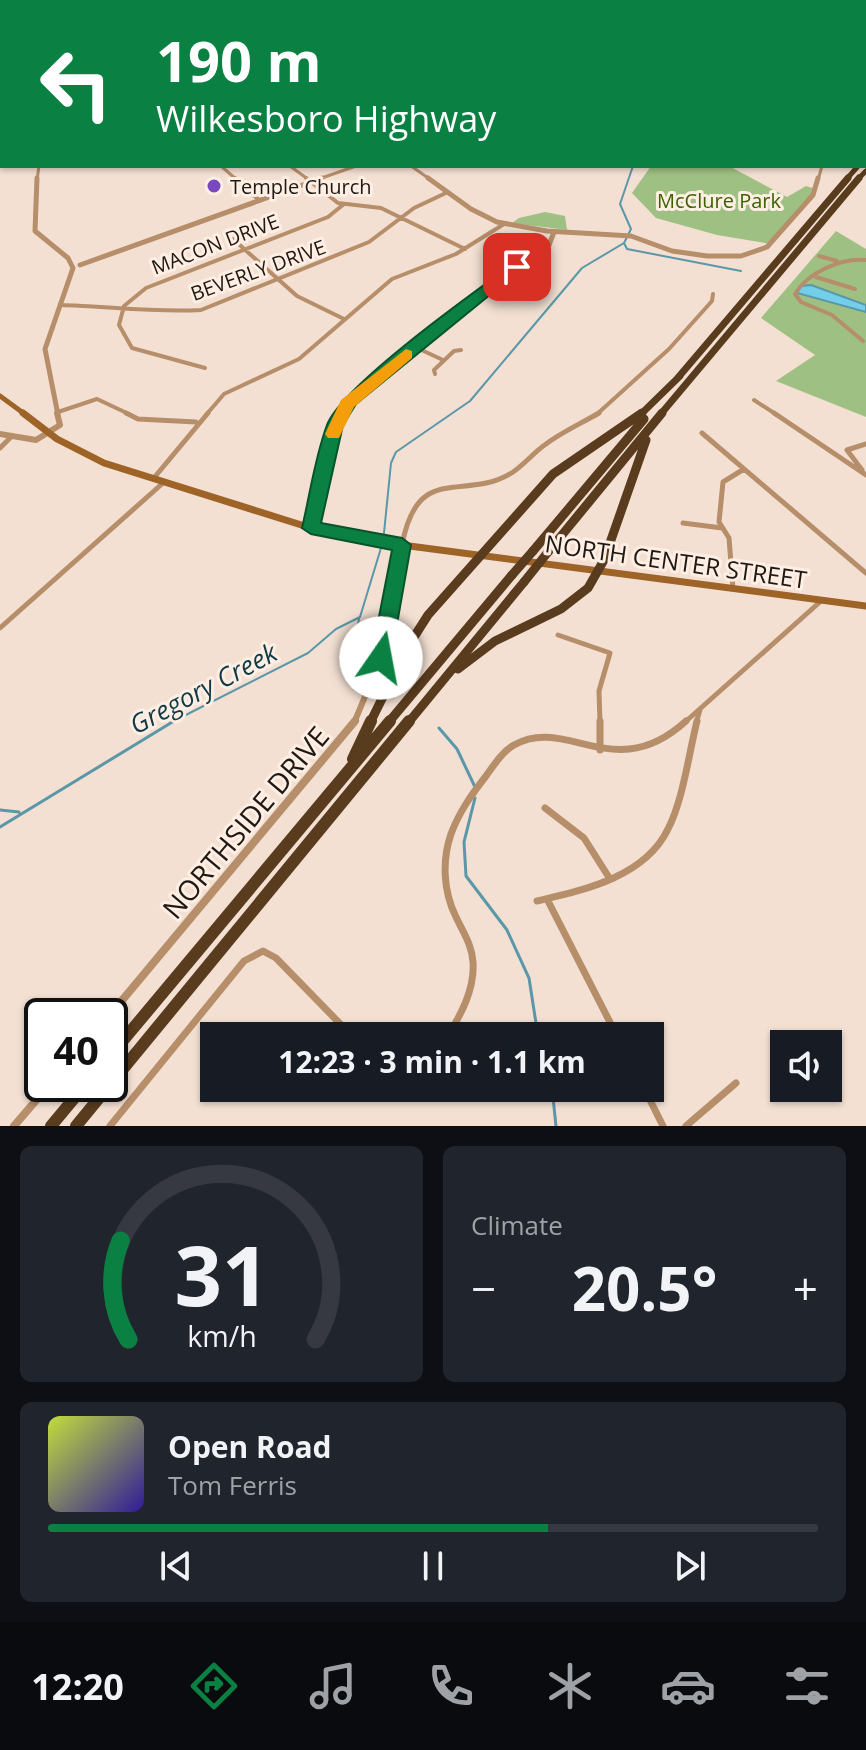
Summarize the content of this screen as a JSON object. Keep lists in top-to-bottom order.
{
  "streets": {
    "main road": ["NORTH CENTER STREET"],
    "street": ["MACON DRIVE", "BEVERLY DRIVE", "NORTHSIDE DRIVE"]
  },
  "crossings": [
    ["MACON DRIVE", "BEVERLY DRIVE"],
    ["NORTH CENTER STREET", "NORTHSIDE DRIVE"]
  ],
  "water": ["Gregory Creek"],
  "parks": ["McClure Park"],
  "places": ["Temple Church"],
  "page": {
    "turn": ["190 m", "Wilkesboro Highway"],
    "limit": "40",
    "trip": "12:23 · 3 min · 1.1 km",
    "tile": "Climate",
    "heat": ["−", "20.5°", "+"],
    "song": ["Open Road", "Tom Ferris"],
    "tabs": "12:20",
    "gauge": ["31", "km/h"]
  }
}
